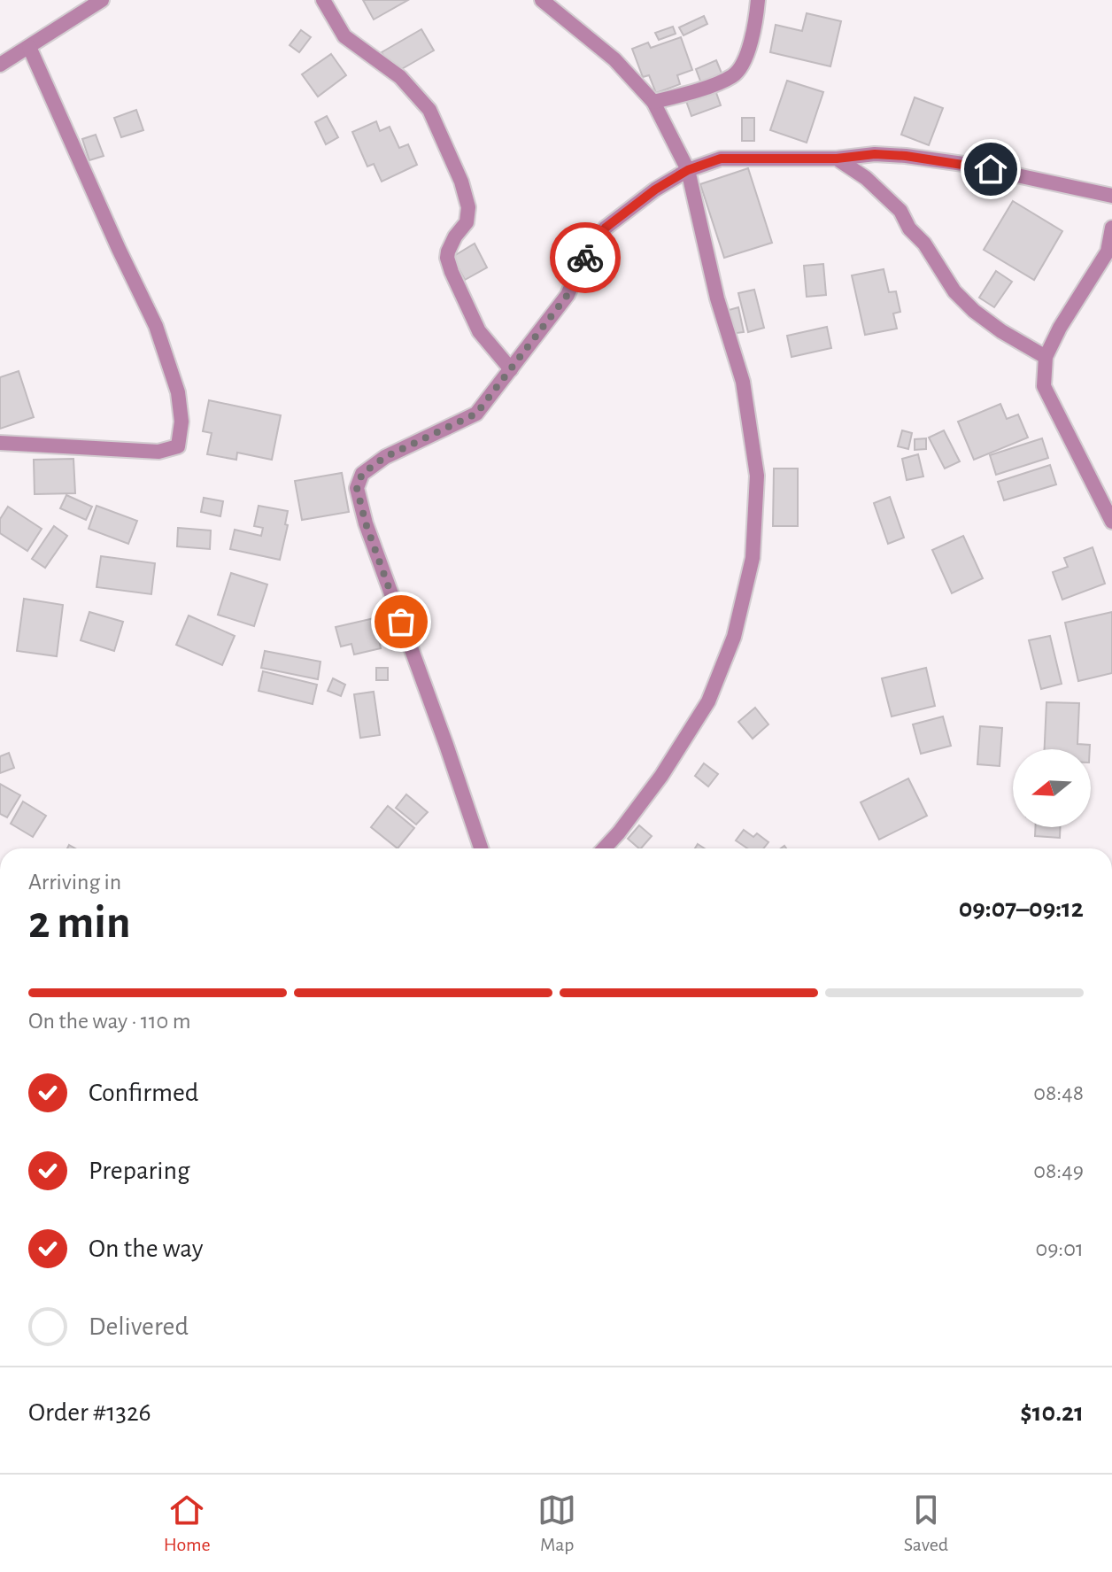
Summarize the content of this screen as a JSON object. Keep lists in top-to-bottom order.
{
  "north": "left",
  "page": {
    "heading": ["2 min", "Arriving in", "09:07–09:12"],
    "panel": ["Order #1326", "$10.21"],
    "bar": "On the way · 110 m",
    "list": [
      ["Confirmed", "08:48"],
      ["Preparing", "08:49"],
      ["On the way", "09:01"],
      "Delivered"
    ],
    "tabs": ["Home", "Map", "Saved"]
  }
}
